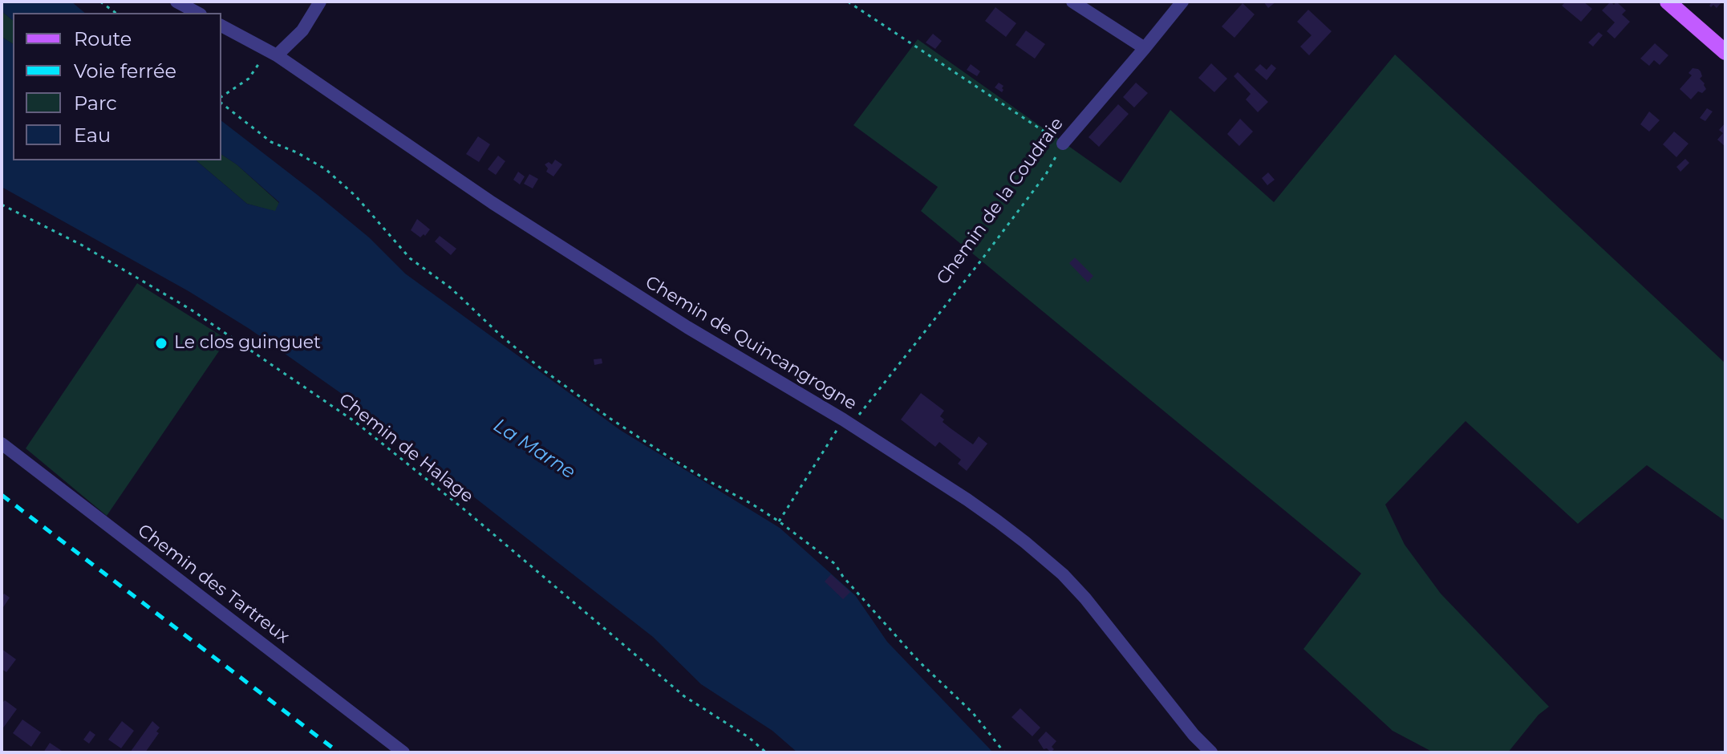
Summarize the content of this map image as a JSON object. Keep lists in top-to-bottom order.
{
  "streets": {
    "street": ["Chemin de la Coudraie", "Chemin de Quincangrogne", "Chemin des Tartreux"],
    "path": ["Chemin de Halage"]
  },
  "crossings": [
    ["Chemin de la Coudraie", "Chemin de Quincangrogne"]
  ],
  "water": ["La Marne"],
  "places": ["Le clos guinguet"],
  "legend": [
    "Route",
    "Voie ferrée",
    "Parc",
    "Eau"
  ]
}
